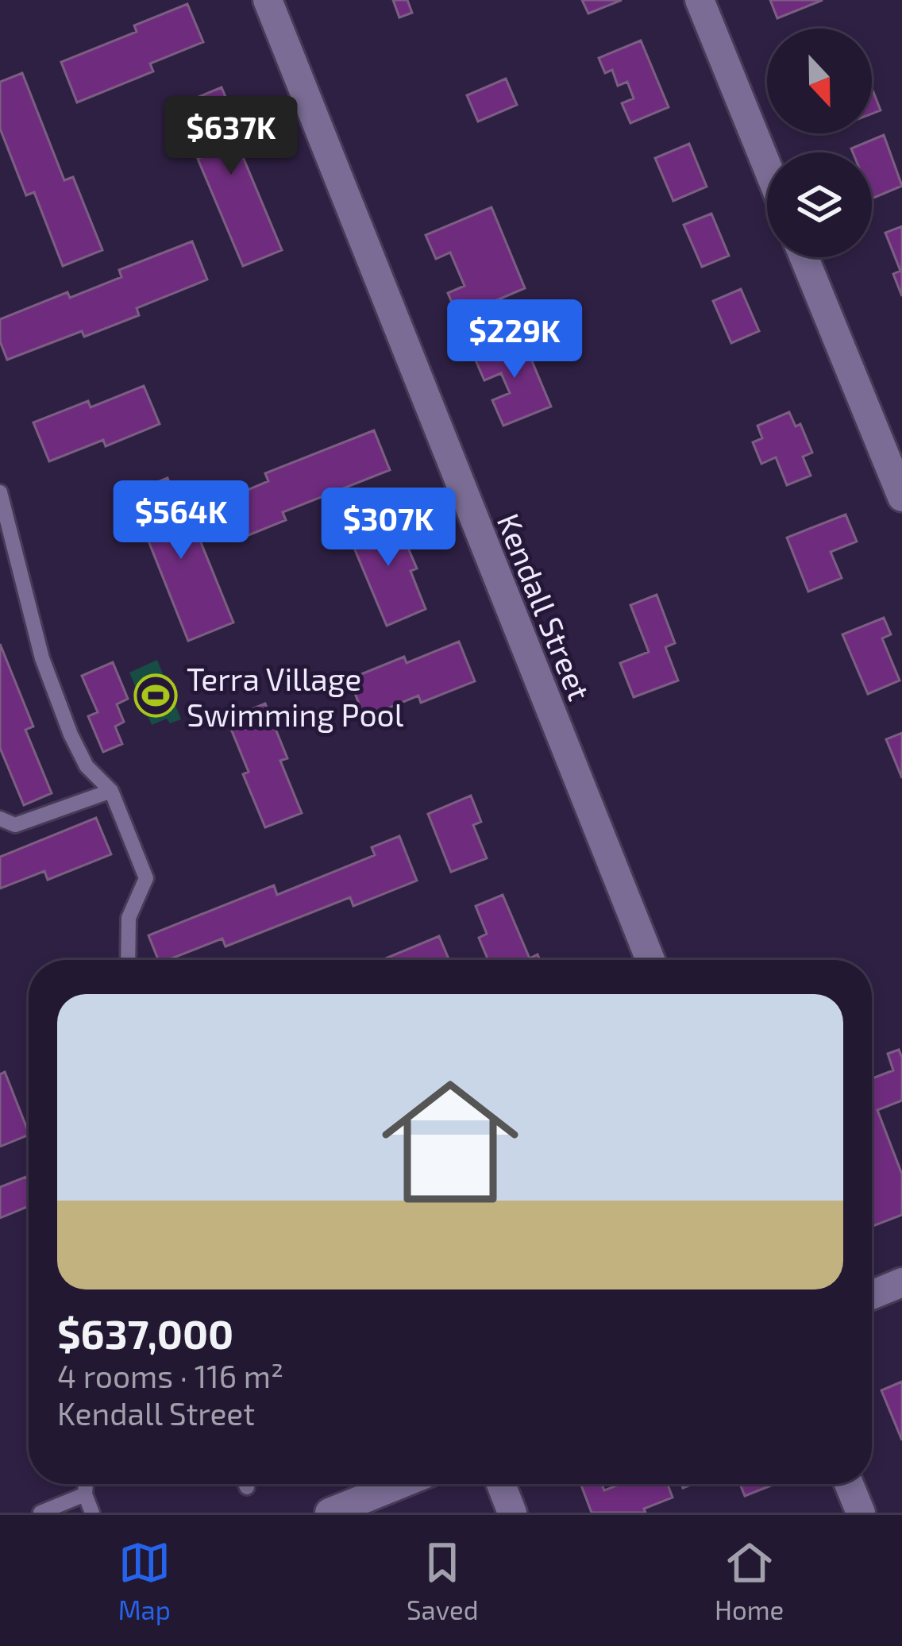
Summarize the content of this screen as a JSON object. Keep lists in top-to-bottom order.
{
  "streets": {
    "street": ["Kendall Street"]
  },
  "places": {
    "sports": ["Terra Village Swimming Pool"]
  },
  "north": "bottom",
  "page": {
    "price": [
      "$637K",
      "$229K",
      "$564K",
      "$307K"
    ],
    "list": [
      {
        "name": "$637,000",
        "note": "4 rooms · 116 m² · Kendall Street"
      }
    ],
    "tabs": ["Map", "Saved", "Home"]
  }
}
